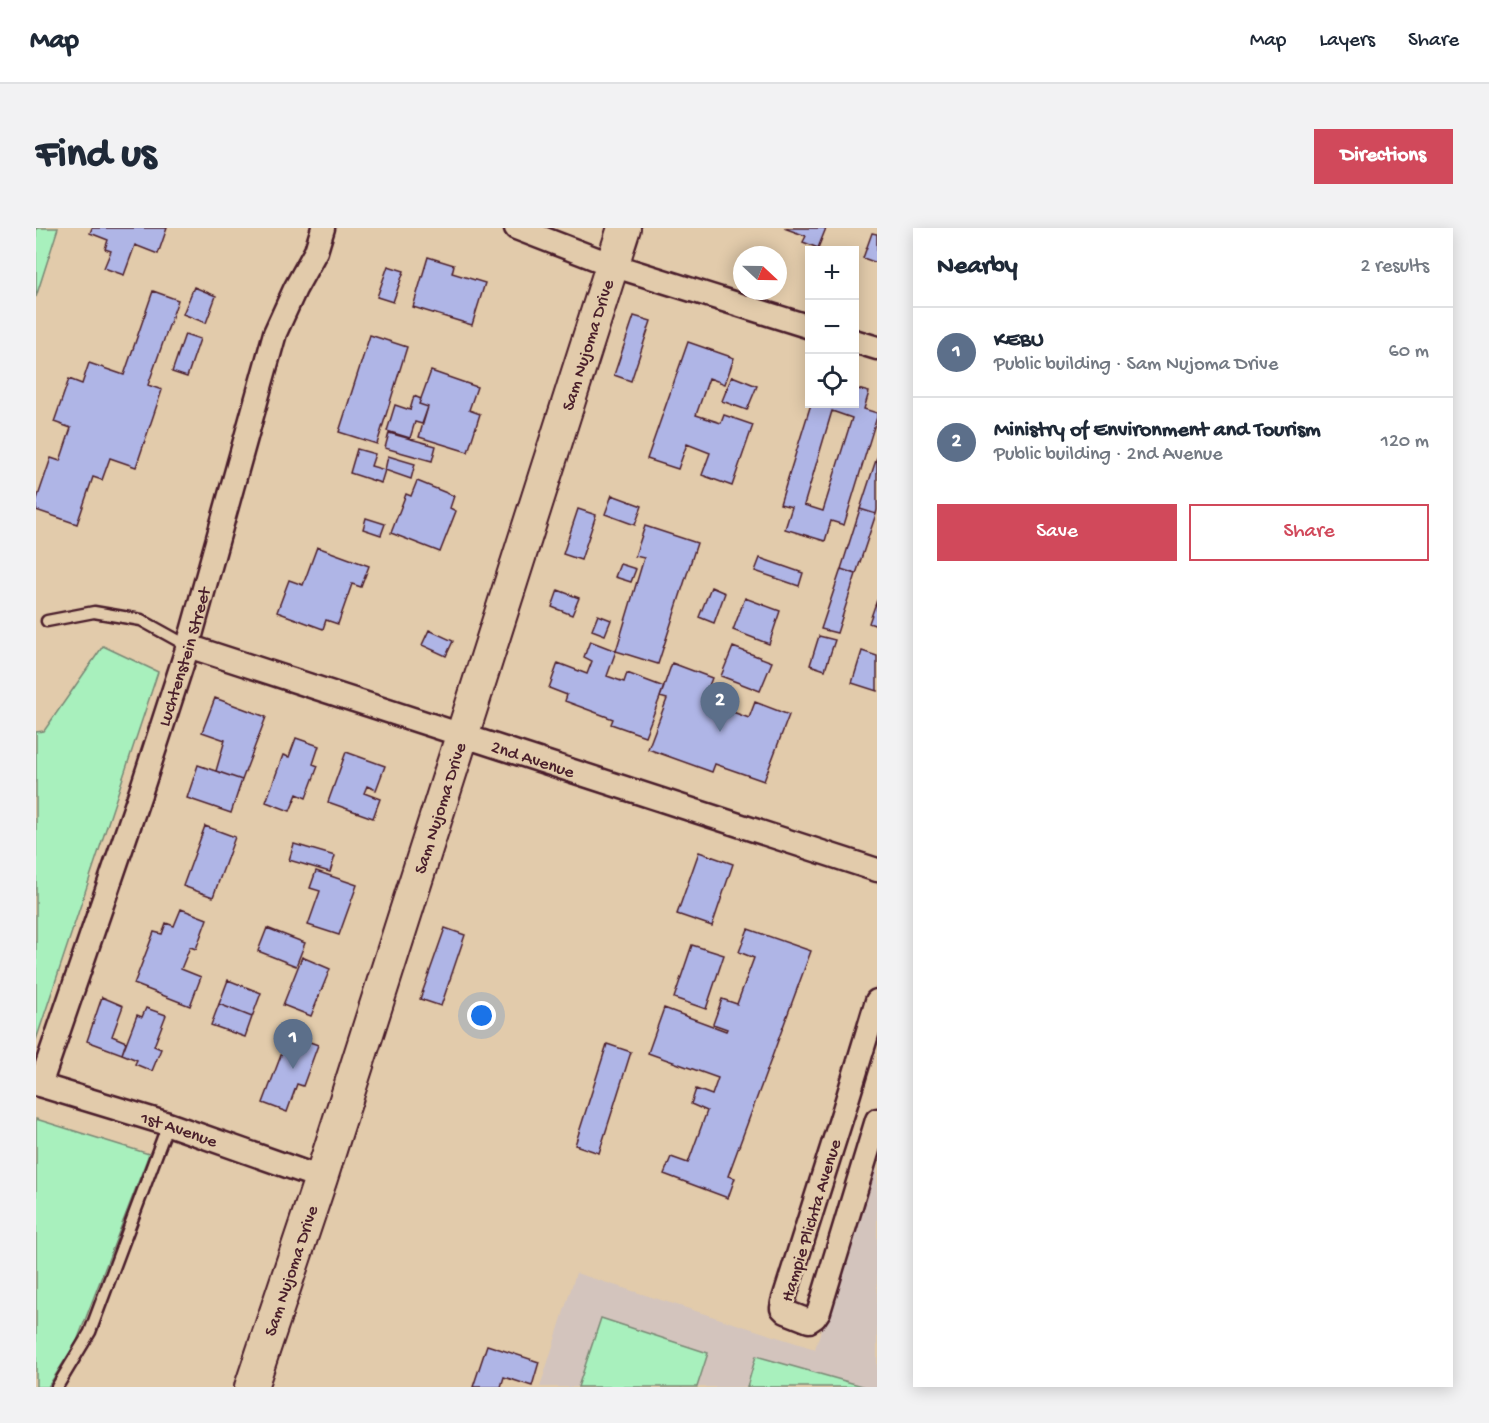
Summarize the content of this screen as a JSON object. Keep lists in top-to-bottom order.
{
  "streets": {
    "main road": ["Sam Nujoma Drive"],
    "street": [
      "Luchtenstein Street",
      "2nd Avenue",
      "1st Avenue",
      "Hampie Plichta Avenue"
    ]
  },
  "crossings": [
    ["Sam Nujoma Drive", "2nd Avenue"],
    ["Sam Nujoma Drive", "1st Avenue"],
    ["Luchtenstein Street", "2nd Avenue"],
    ["Luchtenstein Street", "1st Avenue"]
  ],
  "north": "right",
  "page": {
    "header": "Map",
    "nav": ["Map", "Layers", "Share"],
    "buttons": [
      "Directions",
      ["Save", "Share"]
    ],
    "title": "Find us",
    "heading": ["Nearby", "2 results"],
    "map_buttons": ["+", "−"],
    "list": [
      {
        "mark": "1",
        "name": "KEBU",
        "note": "Public building · Sam Nujoma Drive",
        "value": "60 m"
      },
      {
        "mark": "2",
        "name": "Ministry of Environment and Tourism",
        "note": "Public building · 2nd Avenue",
        "value": "120 m"
      }
    ],
    "pins": ["2", "1"]
  }
}
